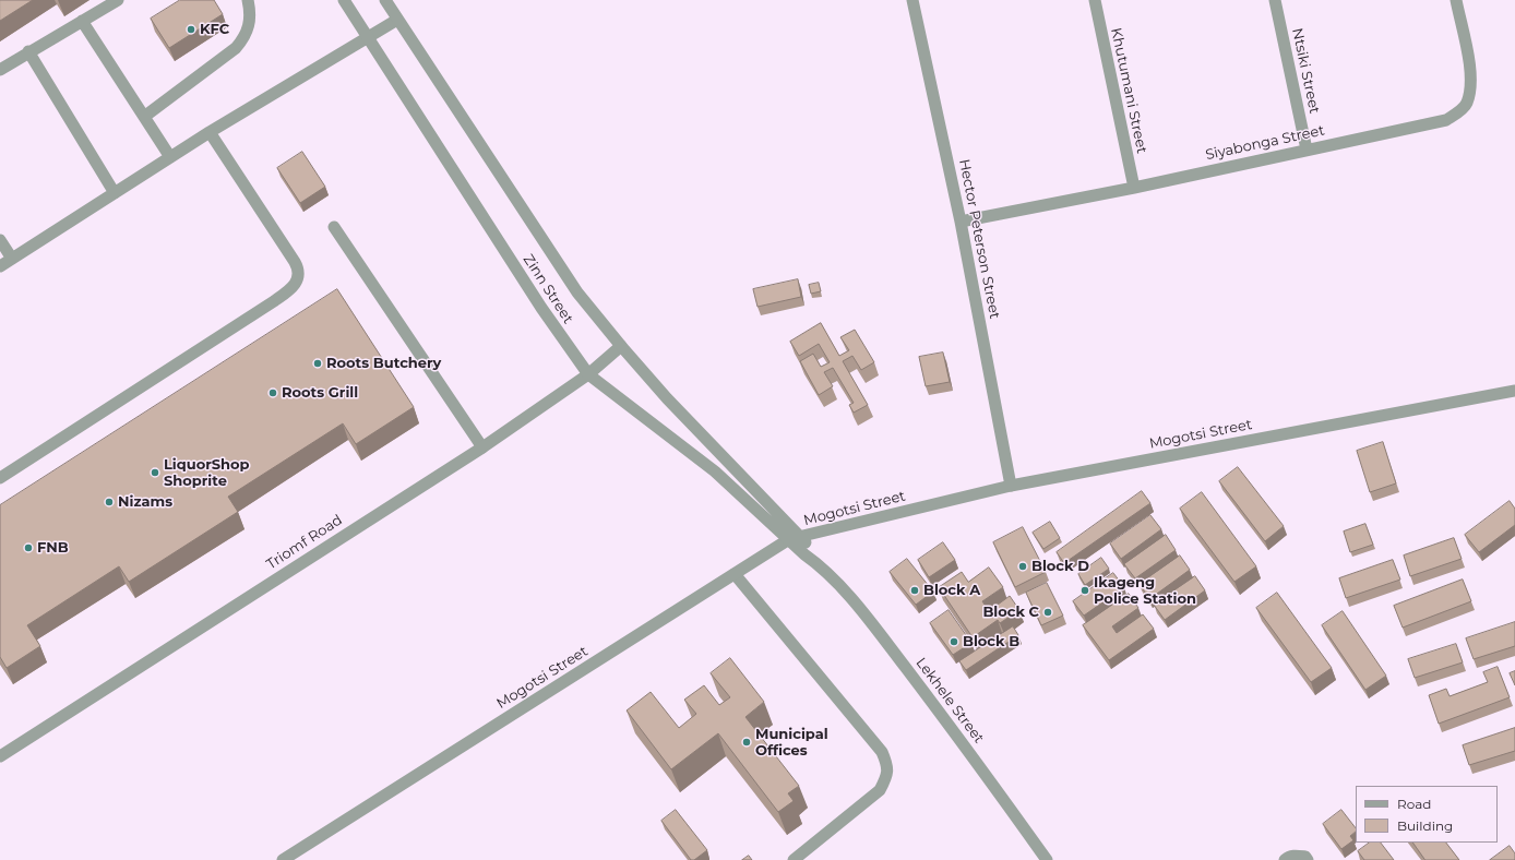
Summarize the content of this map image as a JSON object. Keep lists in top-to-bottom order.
{
  "streets": {
    "street": [
      "Ntsiki Street",
      "Khutumani Street",
      "Siyabonga Street",
      "Hector Peterson Street",
      "Zinn Street",
      "Mogotsi Street",
      "Triomf Road",
      "Lekhele Street"
    ]
  },
  "crossings": [
    ["Ntsiki Street", "Siyabonga Street"],
    ["Khutumani Street", "Siyabonga Street"],
    ["Siyabonga Street", "Hector Peterson Street"],
    ["Hector Peterson Street", "Mogotsi Street"],
    ["Zinn Street", "Mogotsi Street"],
    ["Zinn Street", "Triomf Road"],
    ["Zinn Street", "Lekhele Street"],
    ["Mogotsi Street", "Lekhele Street"]
  ],
  "places": [
    "KFC",
    "Roots Butchery",
    "Roots Grill",
    "LiquorShop Shoprite",
    "Nizams",
    "FNB",
    "Block D",
    "Block A",
    "Ikageng Police Station",
    "Block C",
    "Block B",
    "Municipal Offices"
  ],
  "legend": ["Road", "Building"]
}
